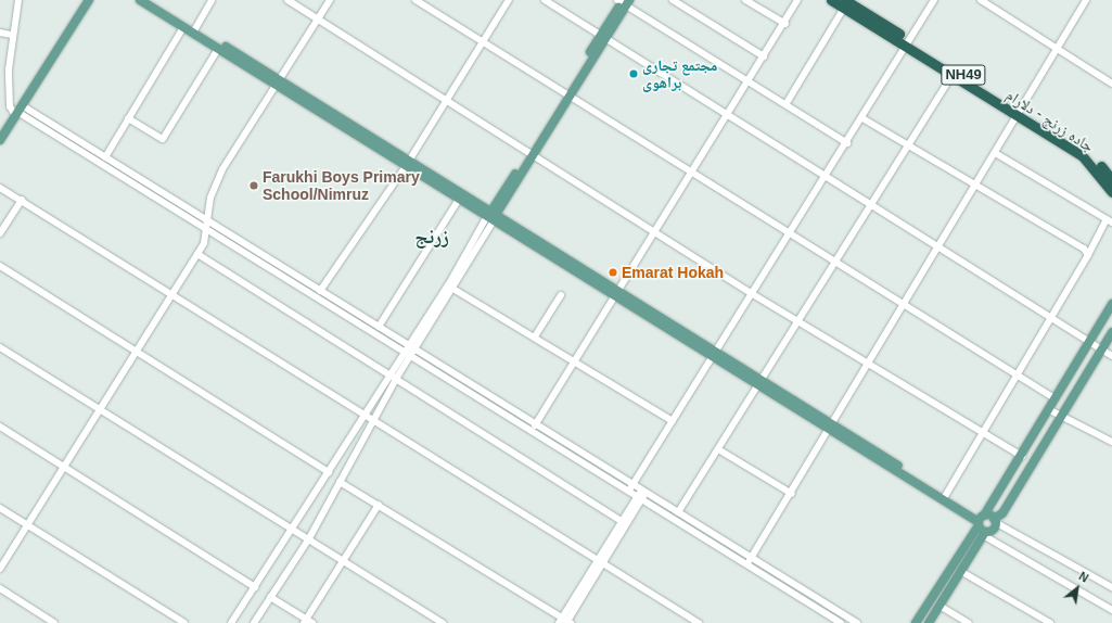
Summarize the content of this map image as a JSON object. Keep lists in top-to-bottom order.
{
  "streets": {
    "highway": ["NH49", "جاده زرنج - دلارام"]
  },
  "districts": ["زرنج"],
  "places": ["مجتمع تجاری براهوی", "Farukhi Boys Primary School/Nimruz", "Emarat Hokah"],
  "north": "top right"
}
